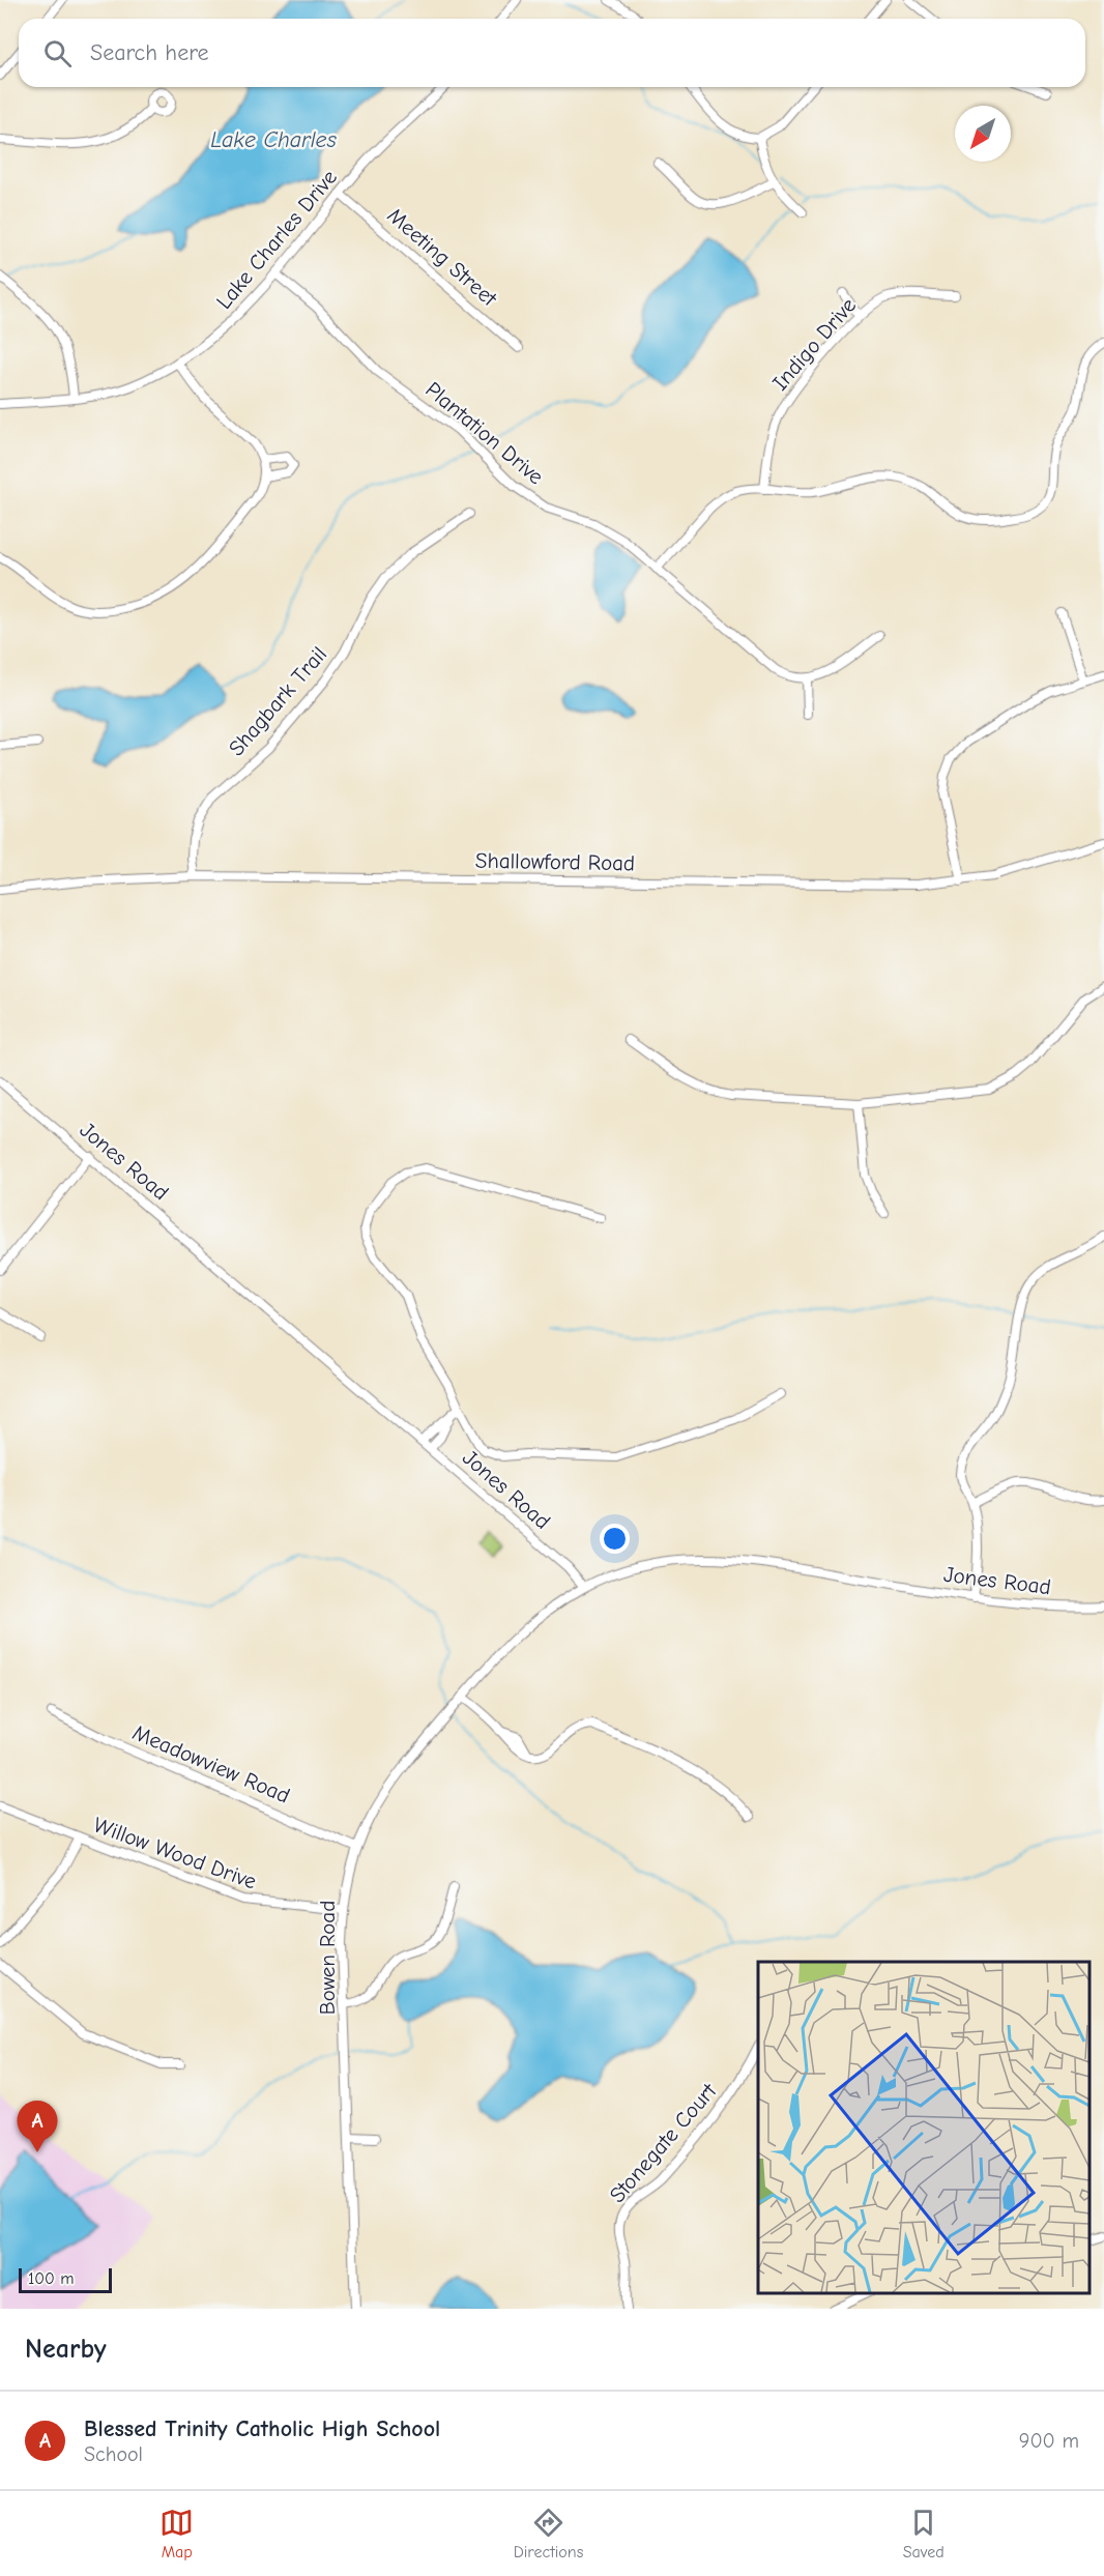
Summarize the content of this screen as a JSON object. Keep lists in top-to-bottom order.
{
  "streets": {
    "street": [
      "Lake Charles Drive",
      "Meeting Street",
      "Indigo Drive",
      "Plantation Drive",
      "Shagbark Trail",
      "Shallowford Road",
      "Jones Road",
      "Meadowview Road",
      "Willow Wood Drive",
      "Bowen Road",
      "Stonegate Court"
    ]
  },
  "crossings": [
    ["Lake Charles Drive", "Meeting Street"],
    ["Lake Charles Drive", "Plantation Drive"],
    ["Shagbark Trail", "Shallowford Road"],
    ["Jones Road", "Bowen Road"],
    ["Meadowview Road", "Bowen Road"],
    ["Willow Wood Drive", "Bowen Road"]
  ],
  "water": ["Lake Charles"],
  "scale_bar": "100 m",
  "north": "bottom left",
  "page": {
    "search": "Search here",
    "pins": "A",
    "scale": "100 m",
    "heading": "Nearby",
    "list": [
      {
        "mark": "A",
        "name": "Blessed Trinity Catholic High School",
        "note": "School",
        "value": "900 m"
      }
    ],
    "nav": ["Map", "Directions", "Saved"]
  }
}
